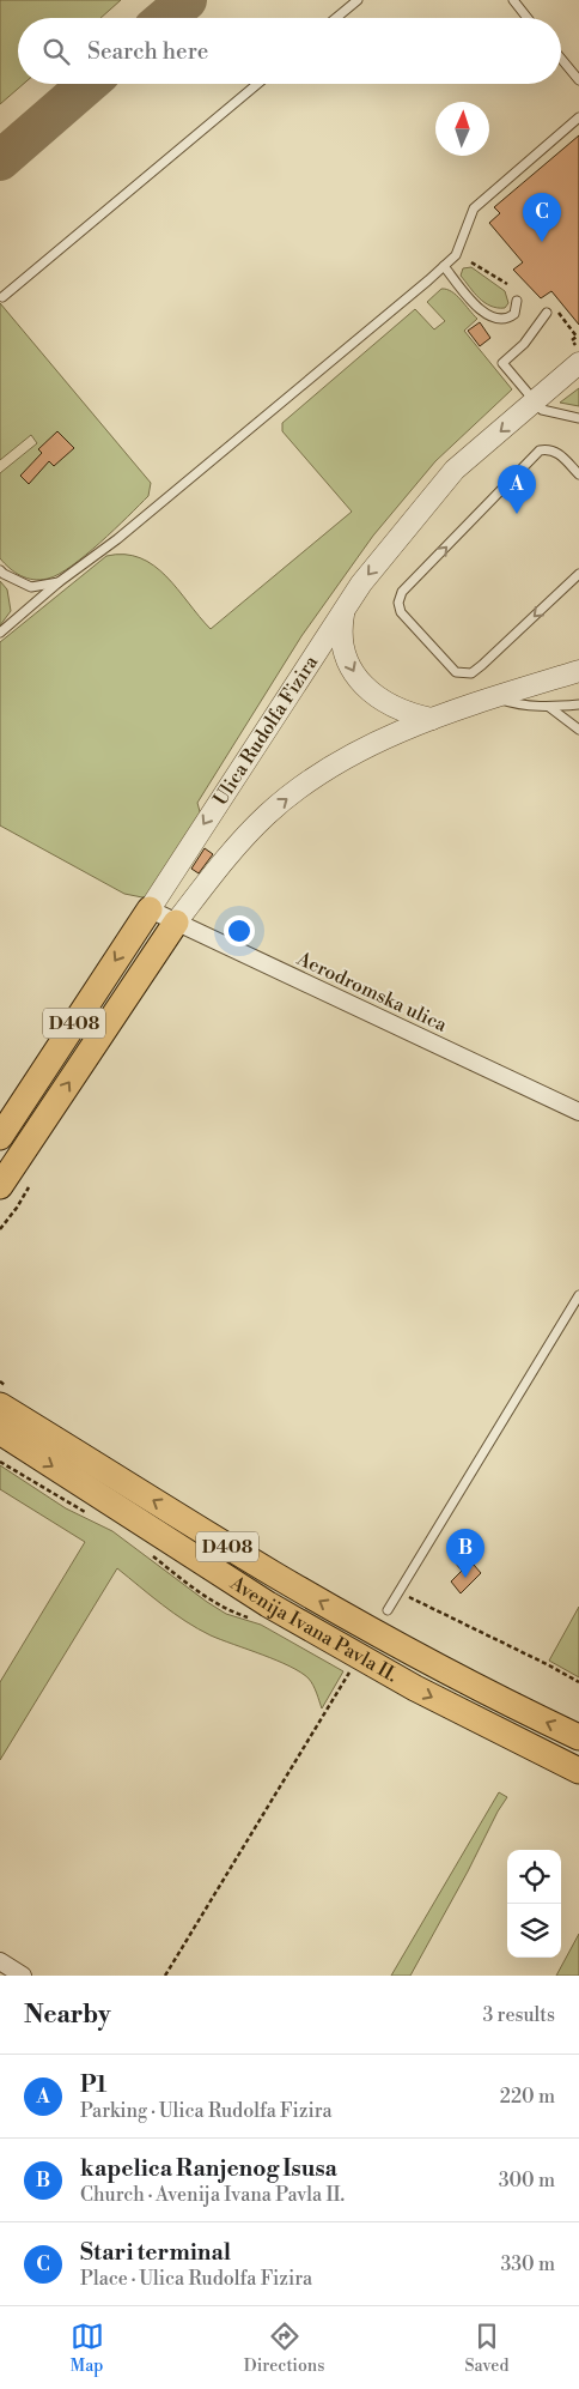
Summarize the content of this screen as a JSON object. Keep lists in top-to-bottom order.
{
  "streets": {
    "main road": ["Ulica Rudolfa Fizira", "D408", "Avenija Ivana Pavla II."],
    "street": ["Aerodromska ulica"]
  },
  "crossings": [
    ["Ulica Rudolfa Fizira", "Aerodromska ulica"],
    ["Aerodromska ulica", "D408"]
  ],
  "north": "top",
  "page": {
    "search": "Search here",
    "pins": ["C", "A", "B"],
    "heading": ["Nearby", "3 results"],
    "list": [
      {
        "mark": "A",
        "name": "P1",
        "note": "Parking · Ulica Rudolfa Fizira",
        "value": "220 m"
      },
      {
        "mark": "B",
        "name": "kapelica Ranjenog Isusa",
        "note": "Church · Avenija Ivana Pavla II.",
        "value": "300 m"
      },
      {
        "mark": "C",
        "name": "Stari terminal",
        "note": "Place · Ulica Rudolfa Fizira",
        "value": "330 m"
      }
    ],
    "nav": ["Map", "Directions", "Saved"]
  }
}
